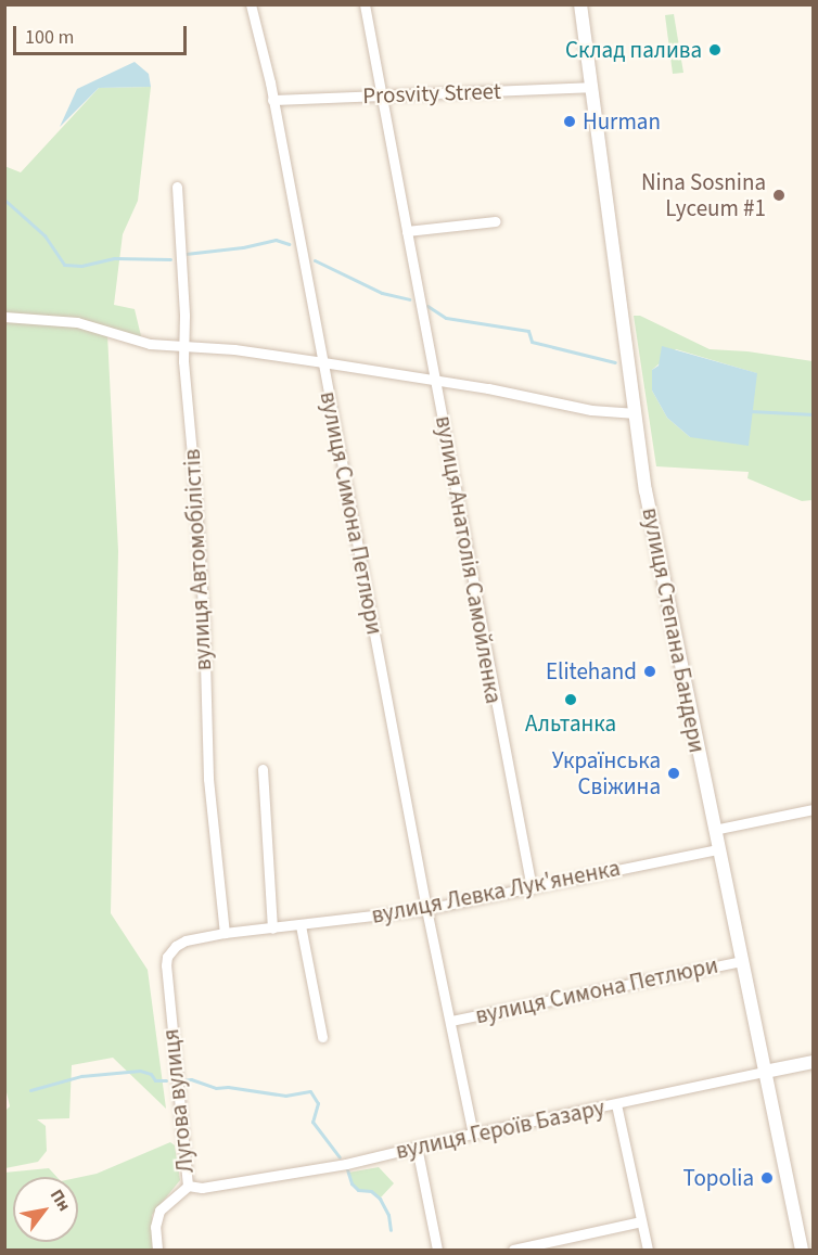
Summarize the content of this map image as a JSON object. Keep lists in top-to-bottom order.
{
  "streets": {
    "street": [
      "Prosvity Street",
      "вулиця Симона Петлюри",
      "вулиця Автомобілістів",
      "вулиця Анатолія Самойленка",
      "вулиця Степана Бандери",
      "вулиця Левка Лук'яненка",
      "Лугова вулиця",
      "вулиця Героїв Базару"
    ]
  },
  "crossings": [
    ["Prosvity Street", "вулиця Симона Петлюри"],
    ["Prosvity Street", "вулиця Анатолія Самойленка"],
    ["Prosvity Street", "вулиця Степана Бандери"],
    ["вулиця Симона Петлюри", "вулиця Степана Бандери"],
    ["вулиця Симона Петлюри", "вулиця Левка Лук'яненка"],
    ["вулиця Симона Петлюри", "вулиця Героїв Базару"],
    ["вулиця Автомобілістів", "вулиця Левка Лук'яненка"],
    ["вулиця Анатолія Самойленка", "вулиця Левка Лук'яненка"],
    ["вулиця Степана Бандери", "вулиця Левка Лук'яненка"],
    ["вулиця Степана Бандери", "вулиця Героїв Базару"],
    ["вулиця Левка Лук'яненка", "Лугова вулиця"],
    ["Лугова вулиця", "вулиця Героїв Базару"]
  ],
  "places": [
    "Склад палива",
    "Hurman",
    "Nina Sosnina Lyceum #1",
    "Elitehand",
    "Альтанка",
    "Українська Свіжина",
    "Topolia"
  ],
  "scale_bar": "100 m",
  "north": "top right"
}
